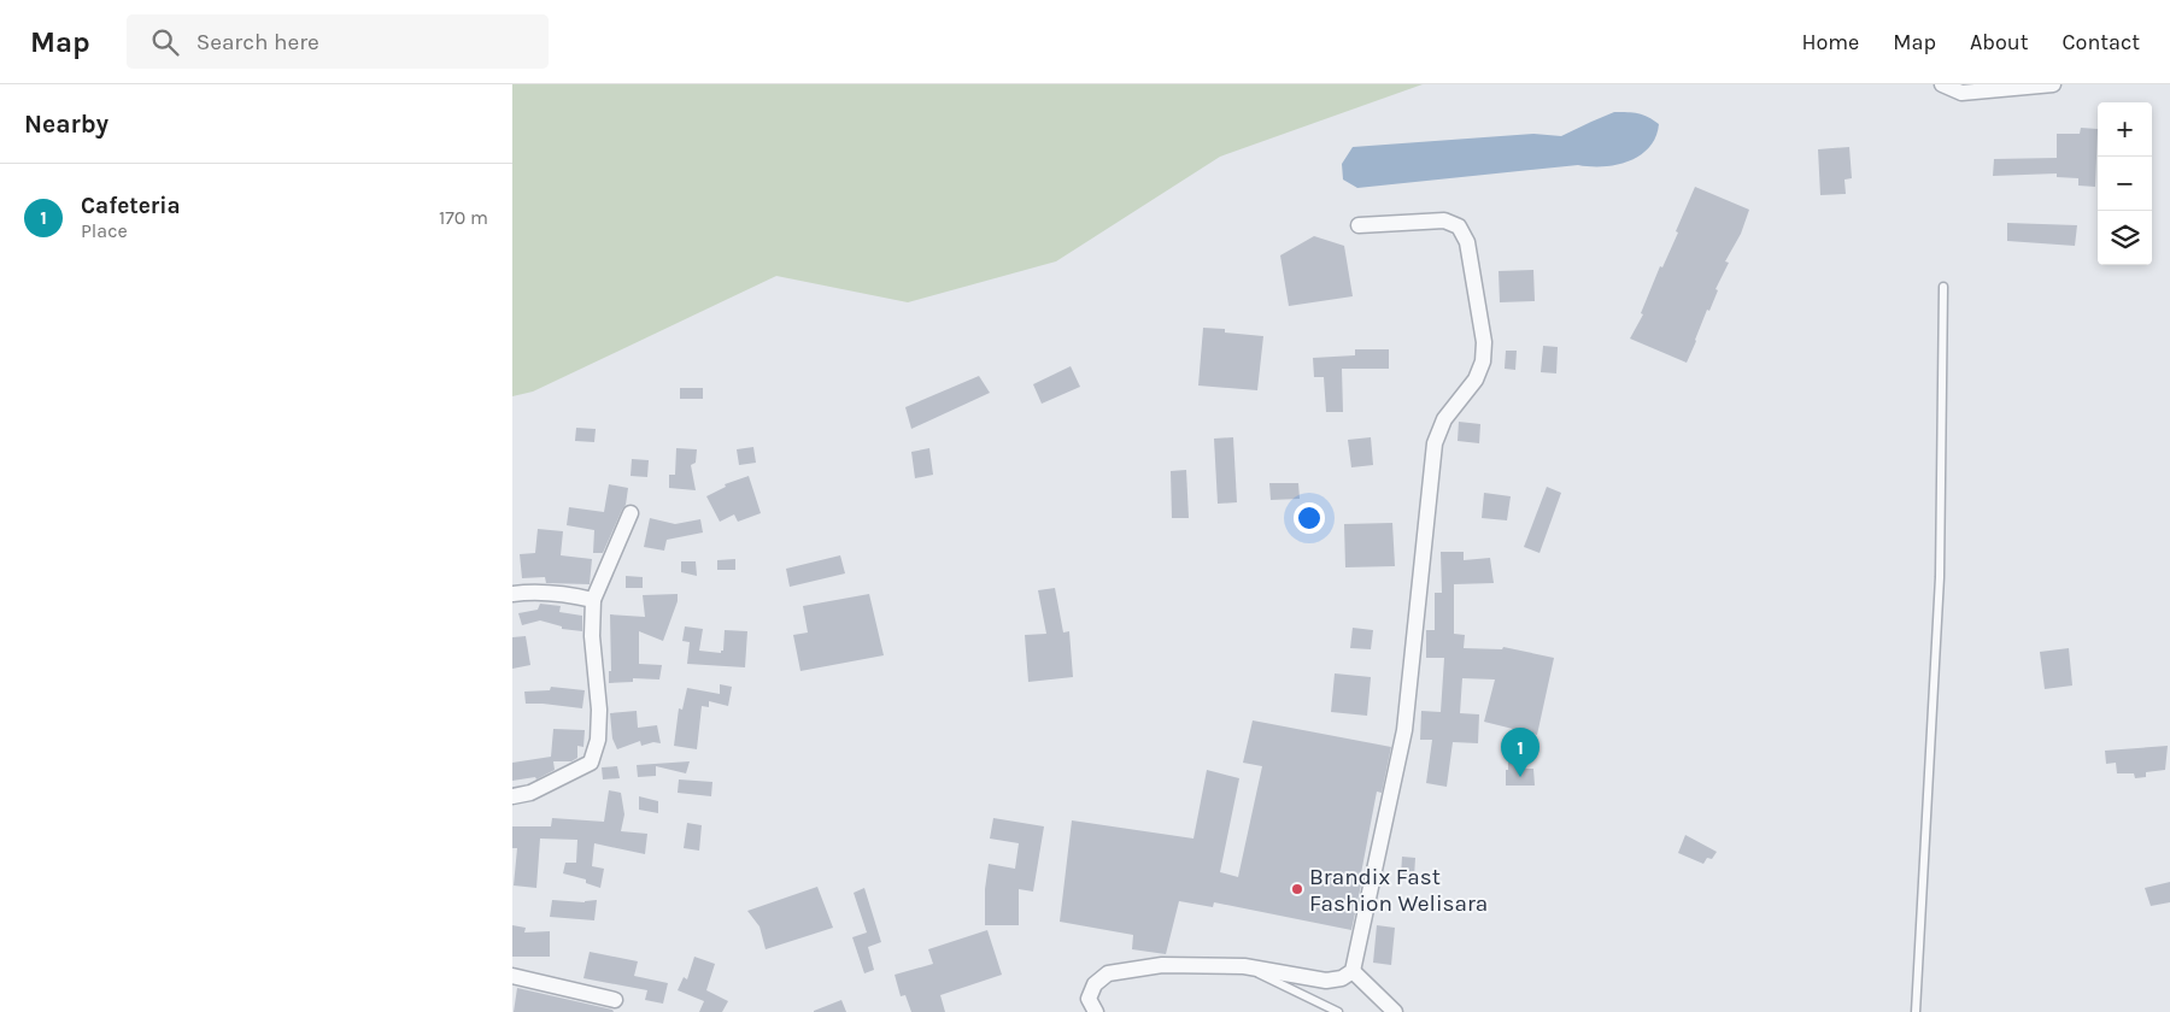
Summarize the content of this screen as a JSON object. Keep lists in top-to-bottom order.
{
  "places": ["Brandix Fast Fashion Welisara"],
  "page": {
    "header": "Map",
    "search": "Search here",
    "nav": [
      "Home",
      "Map",
      "About",
      "Contact"
    ],
    "heading": "Nearby",
    "map_buttons": ["+", "−"],
    "list": [
      {
        "mark": "1",
        "name": "Cafeteria",
        "note": "Place",
        "value": "170 m"
      }
    ],
    "pins": "1"
  }
}
